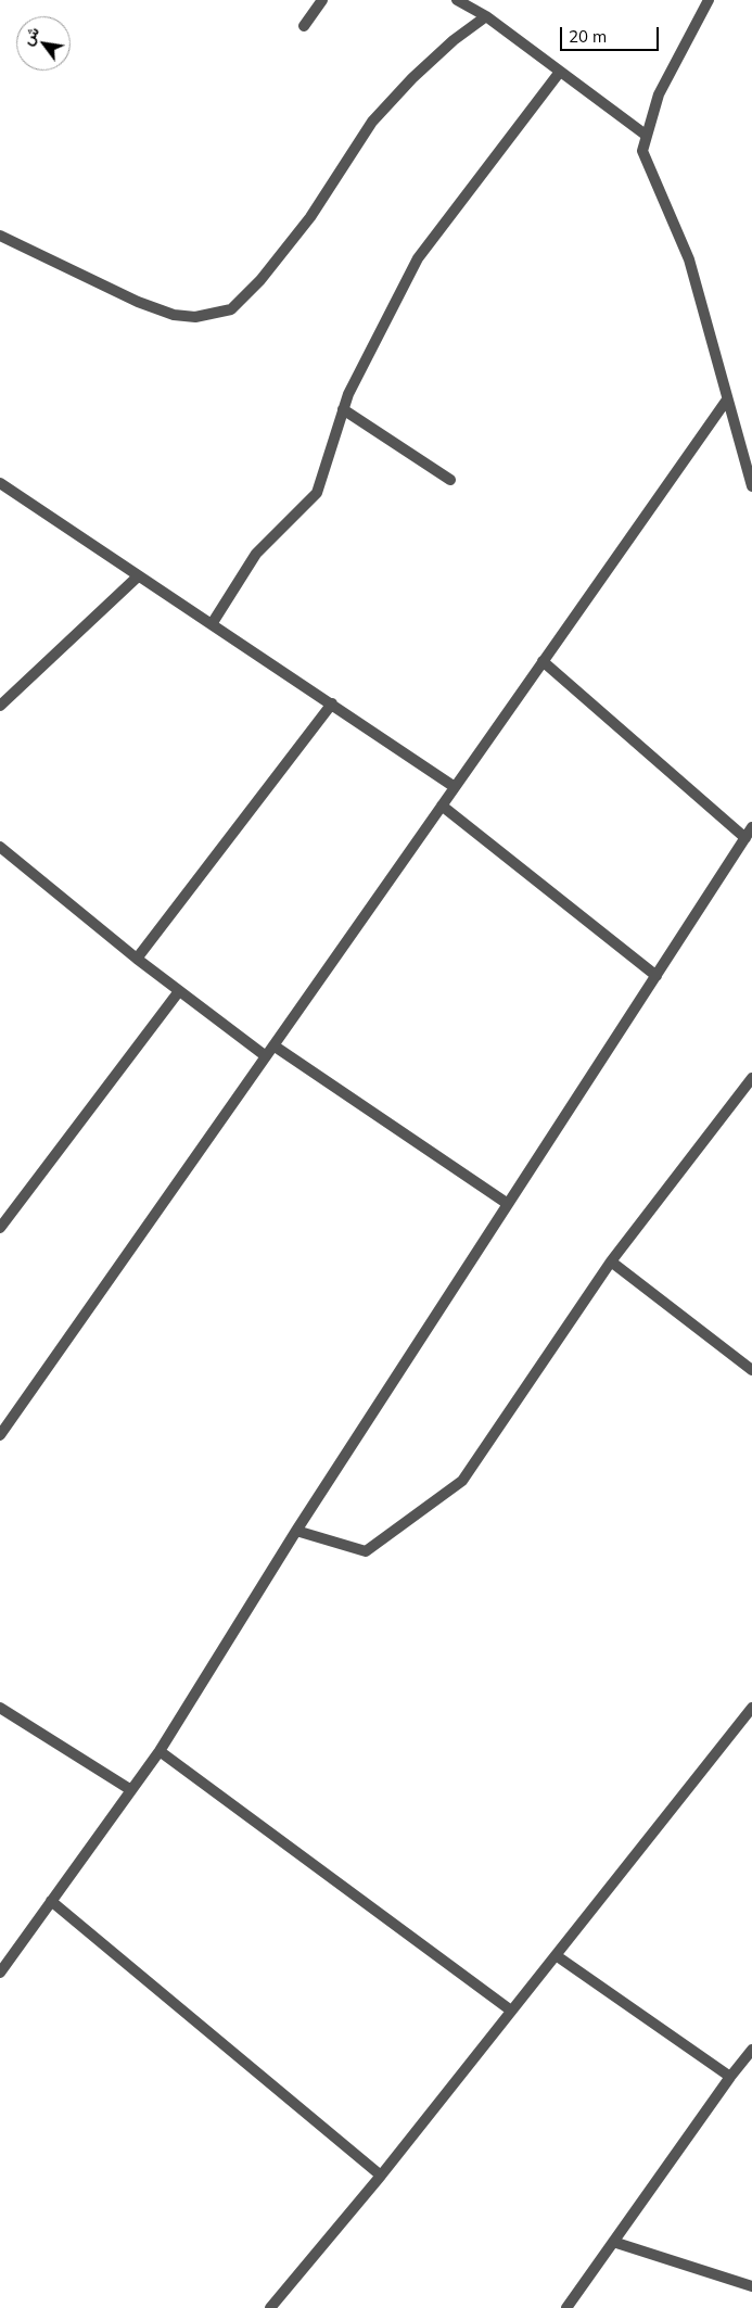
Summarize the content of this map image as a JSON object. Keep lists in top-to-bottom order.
{
  "scale_bar": "20 m",
  "north": "top left"
}
